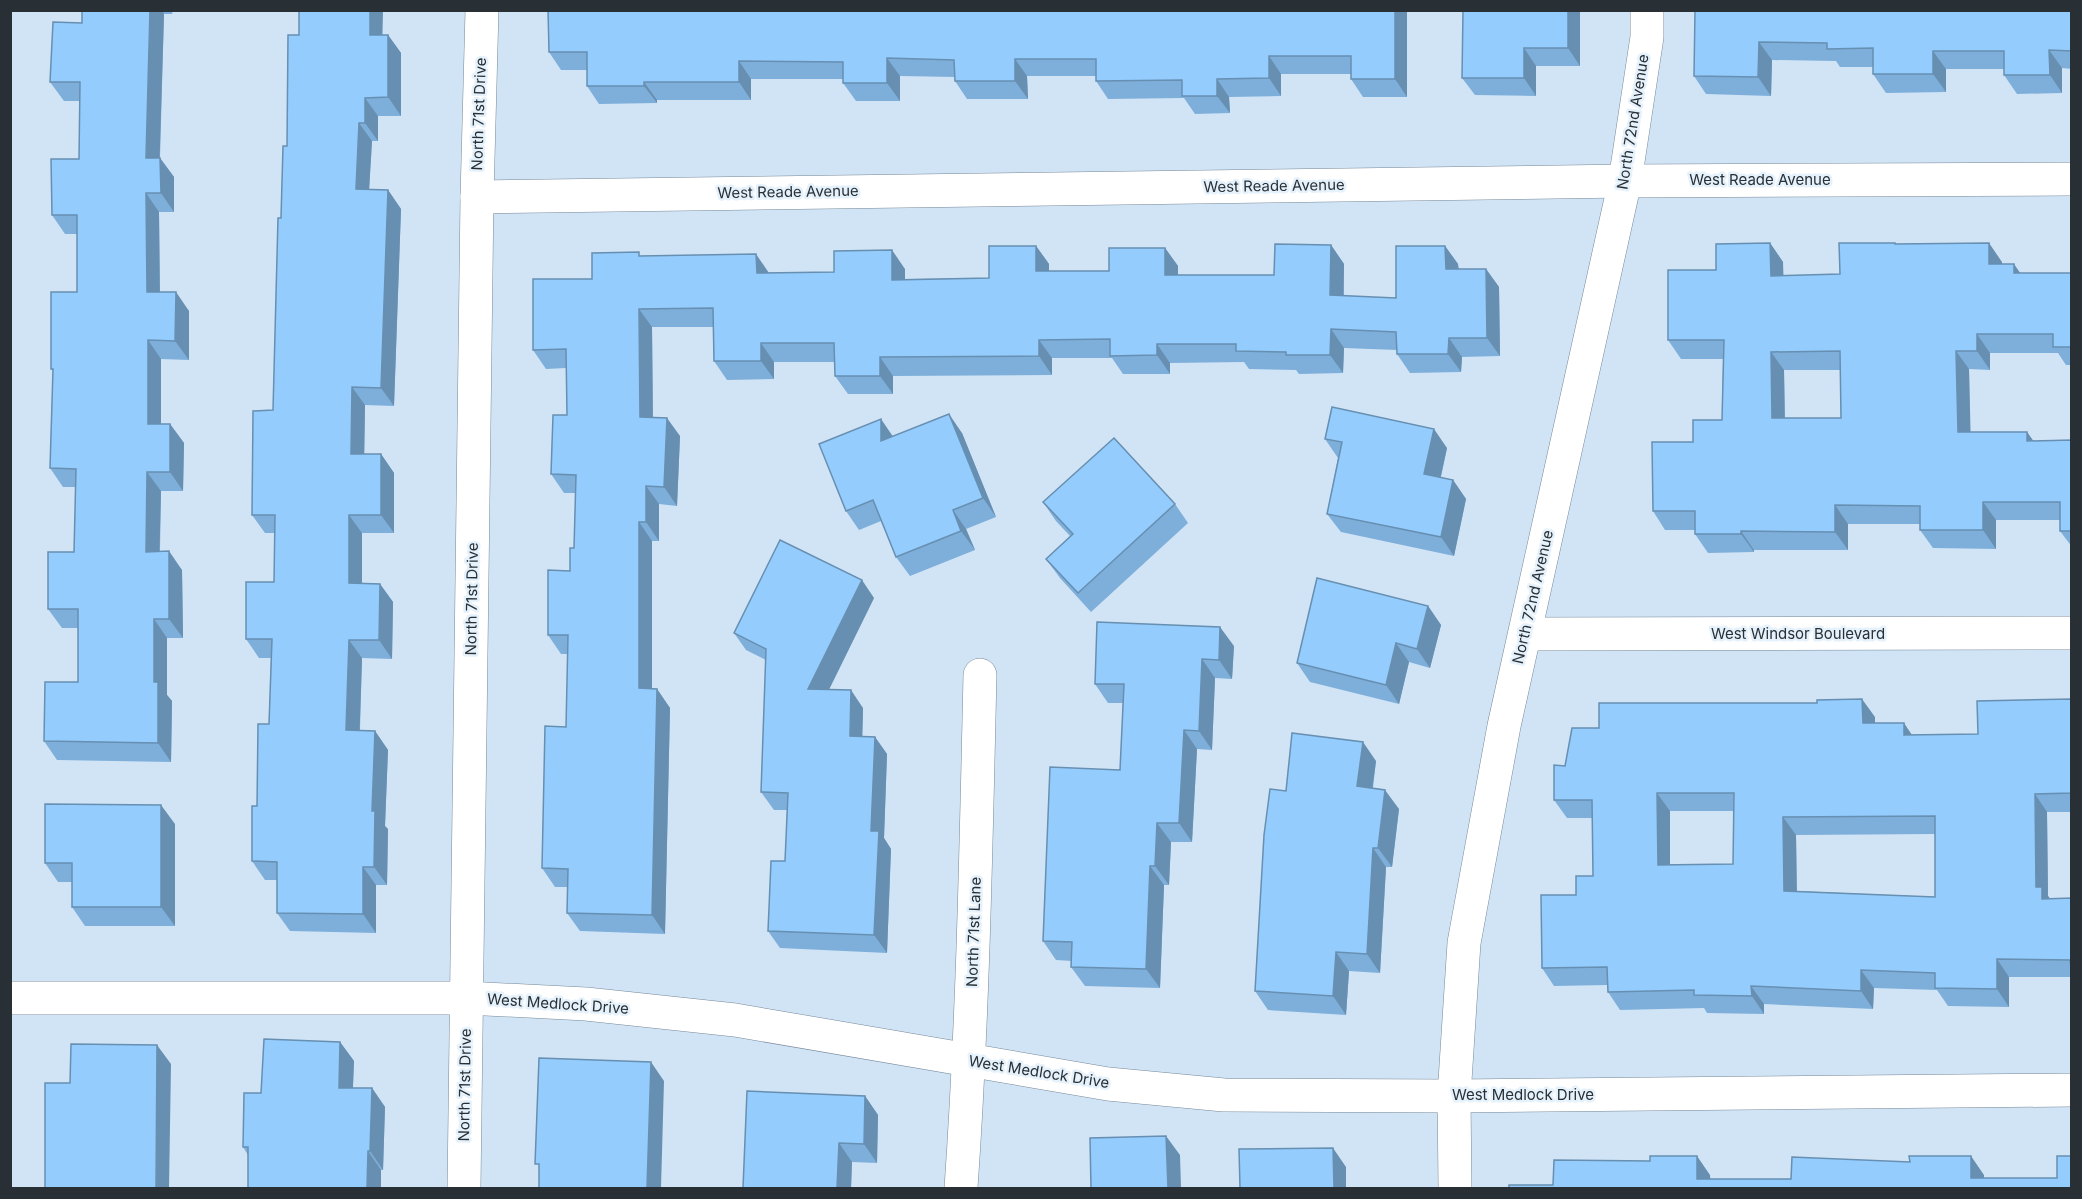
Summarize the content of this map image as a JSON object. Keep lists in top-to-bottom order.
{
  "streets": {
    "street": [
      "North 71st Drive",
      "North 72nd Avenue",
      "West Reade Avenue",
      "West Windsor Boulevard",
      "North 71st Lane",
      "West Medlock Drive"
    ]
  },
  "crossings": [
    ["North 71st Drive", "West Reade Avenue"],
    ["North 71st Drive", "West Medlock Drive"],
    ["North 72nd Avenue", "West Reade Avenue"],
    ["North 72nd Avenue", "West Windsor Boulevard"],
    ["North 72nd Avenue", "West Medlock Drive"],
    ["North 71st Lane", "West Medlock Drive"]
  ]
}
